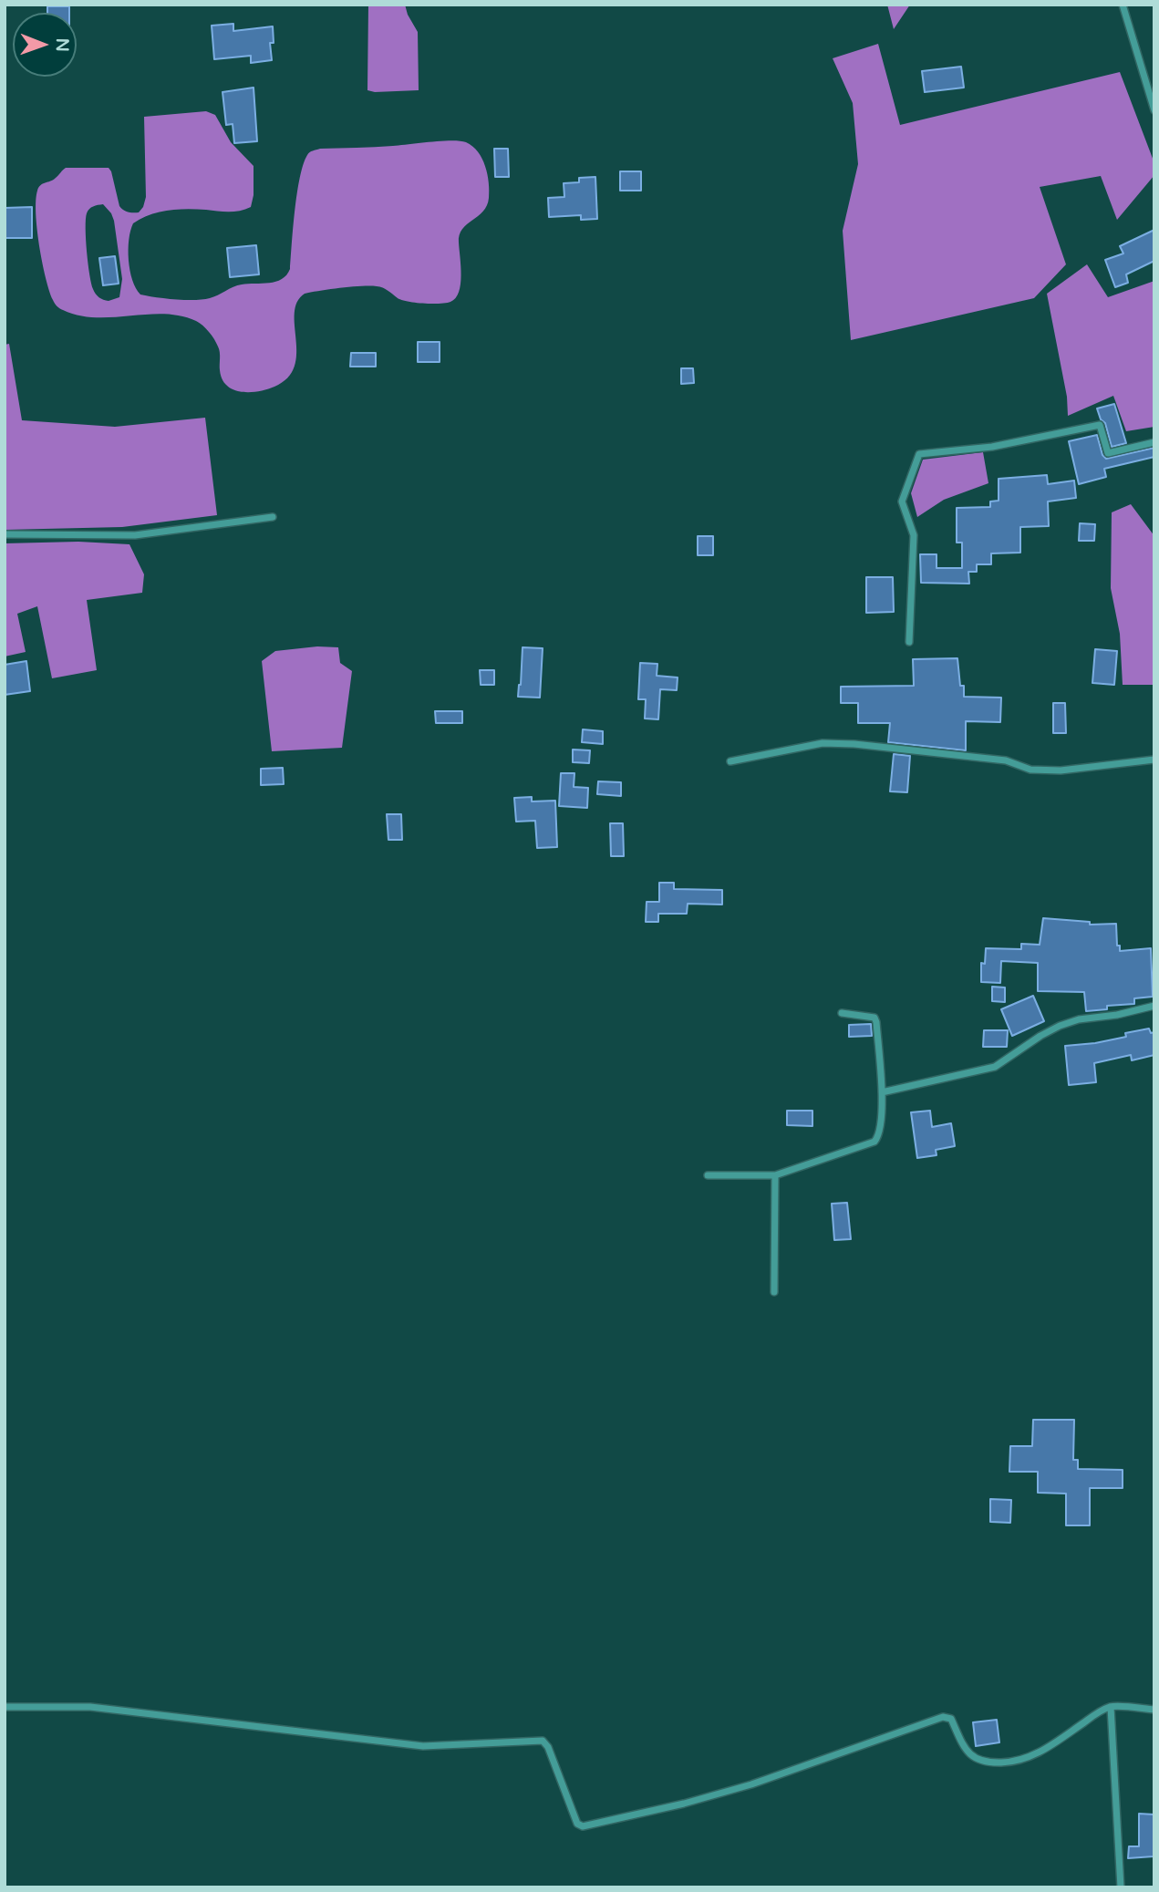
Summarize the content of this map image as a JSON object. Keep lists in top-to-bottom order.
{
  "north": "right"
}
